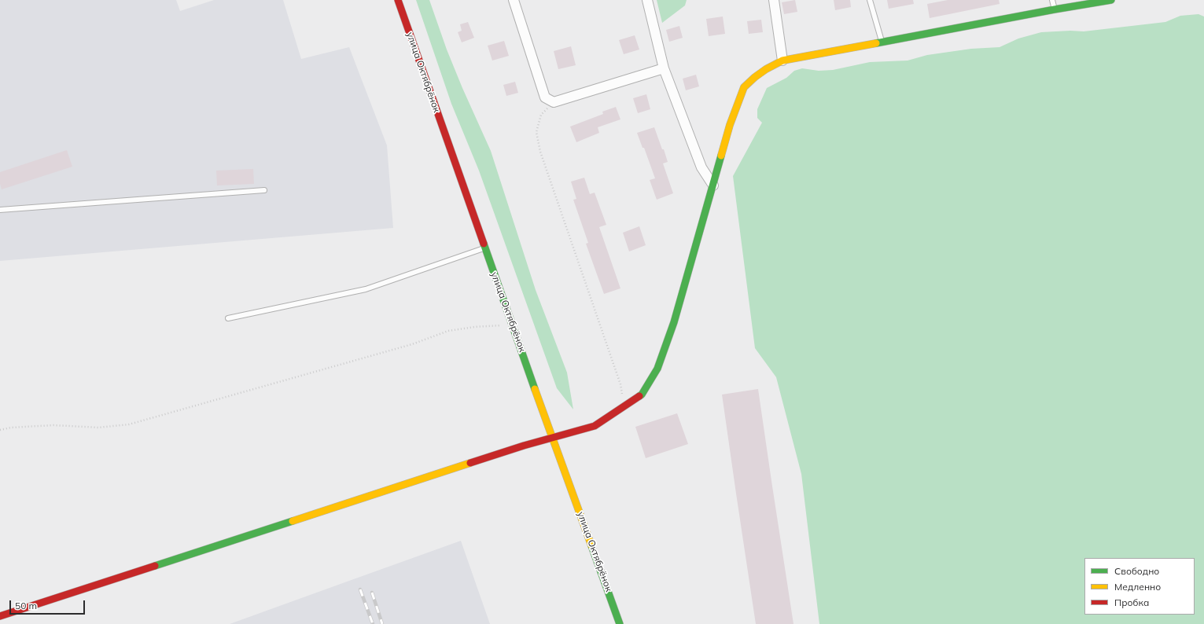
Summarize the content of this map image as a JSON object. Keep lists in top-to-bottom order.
{
  "streets": {
    "street": ["улица Октябрёнок"]
  },
  "legend": ["Свободно", "Медленно", "Пробка"],
  "scale_bar": "50 m"
}
